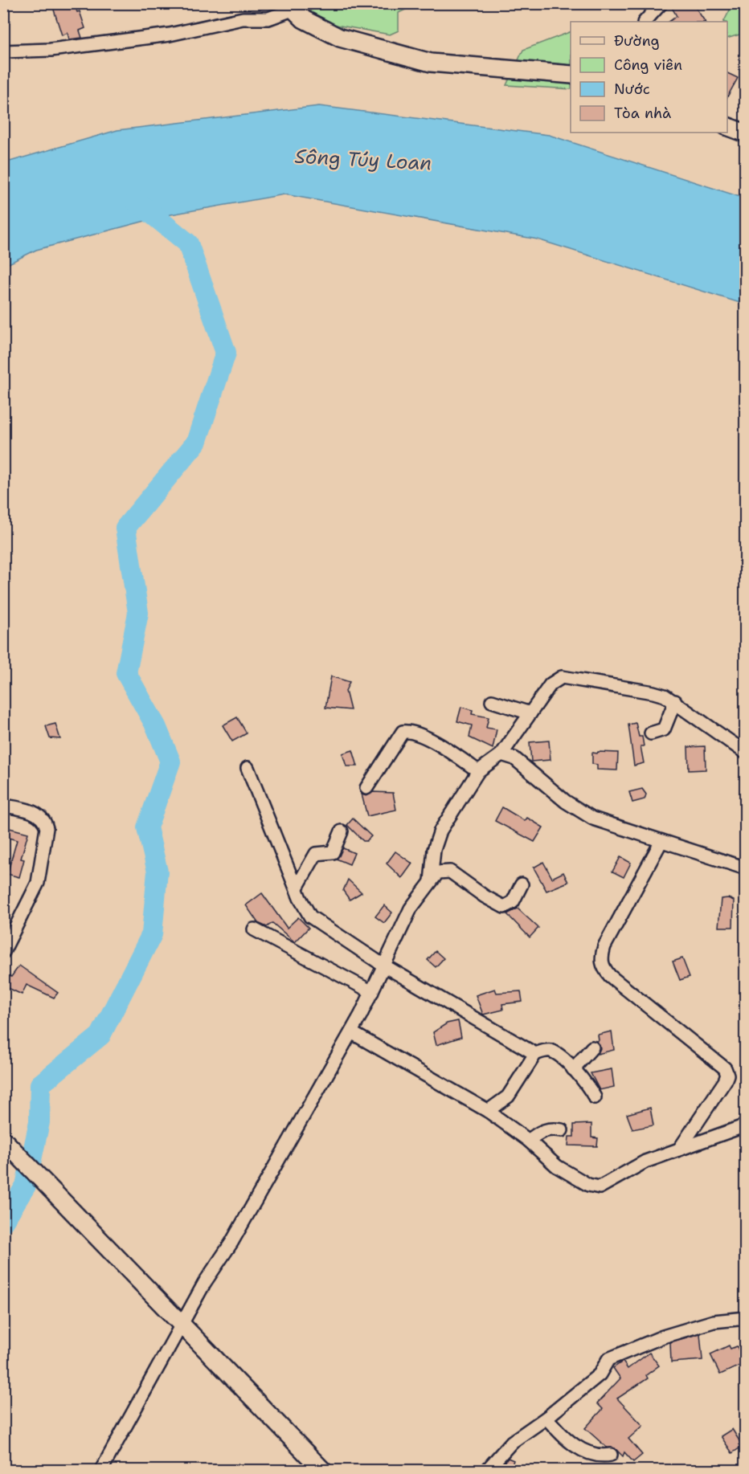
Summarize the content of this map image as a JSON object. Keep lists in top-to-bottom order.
{
  "water": ["Sông Túy Loan"],
  "legend": [
    "Đường",
    "Công viên",
    "Nước",
    "Tòa nhà"
  ]
}
